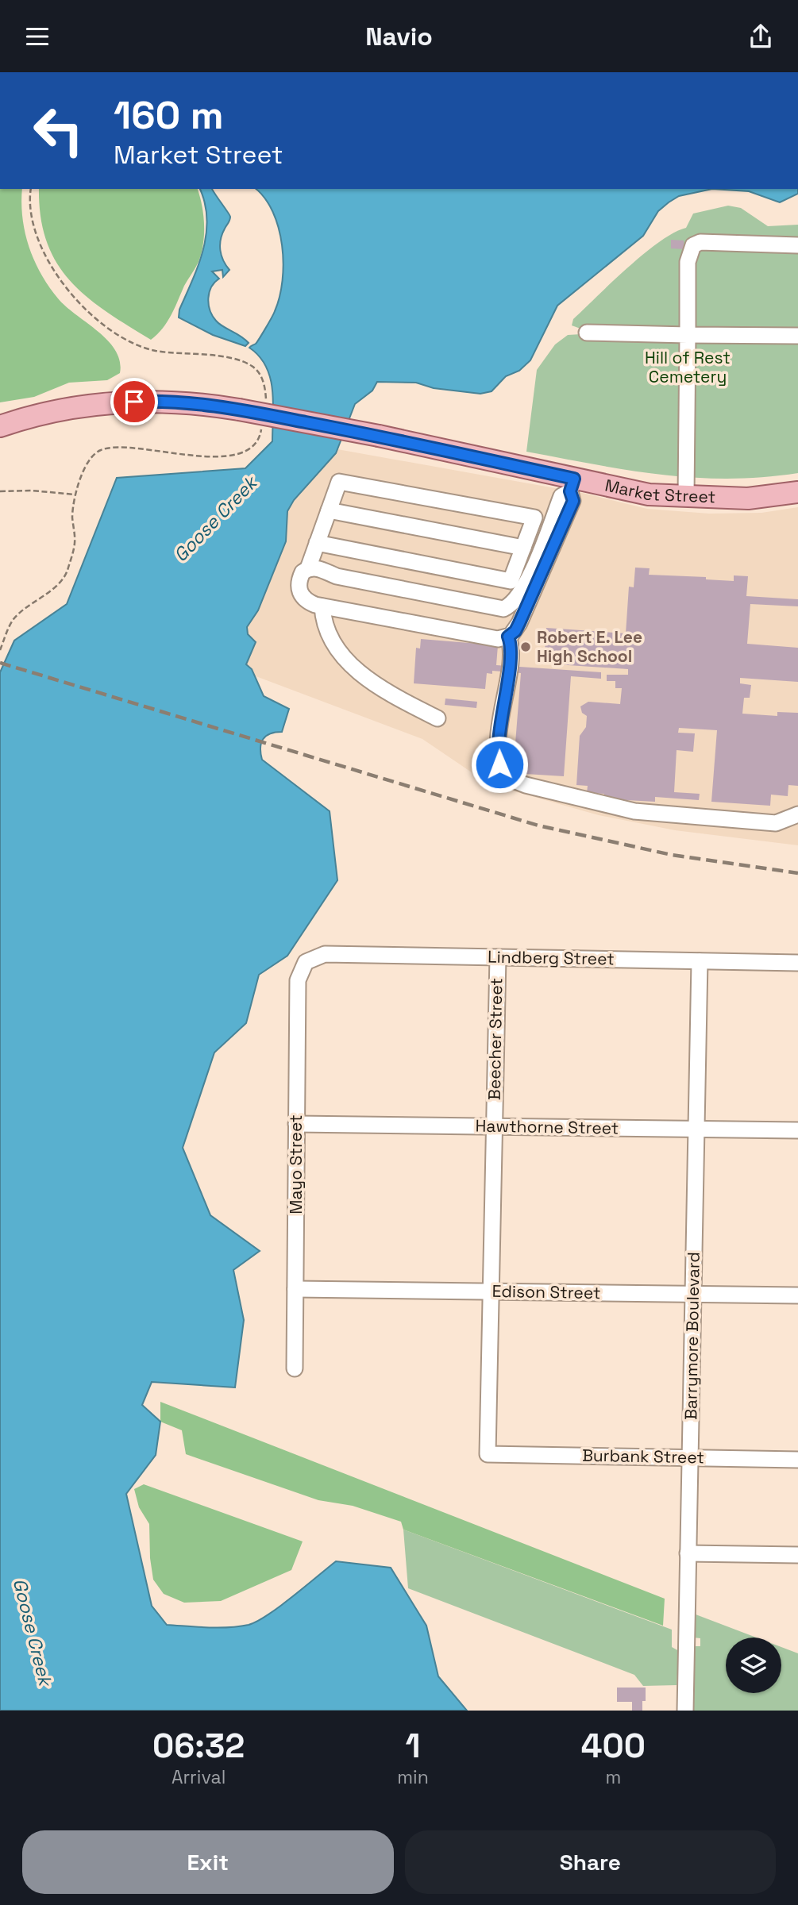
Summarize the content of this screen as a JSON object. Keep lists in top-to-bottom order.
{
  "streets": {
    "main road": ["Market Street"],
    "street": [
      "Lindberg Street",
      "Beecher Street",
      "Hawthorne Street",
      "Mayo Street",
      "Edison Street",
      "Barrymore Boulevard",
      "Burbank Street"
    ]
  },
  "crossings": [
    ["Lindberg Street", "Beecher Street"],
    ["Lindberg Street", "Mayo Street"],
    ["Lindberg Street", "Barrymore Boulevard"],
    ["Beecher Street", "Hawthorne Street"],
    ["Beecher Street", "Edison Street"],
    ["Beecher Street", "Burbank Street"],
    ["Hawthorne Street", "Mayo Street"],
    ["Hawthorne Street", "Barrymore Boulevard"],
    ["Mayo Street", "Edison Street"],
    ["Edison Street", "Barrymore Boulevard"],
    ["Barrymore Boulevard", "Burbank Street"]
  ],
  "water": ["Goose Creek"],
  "parks": ["Hill of Rest Cemetery"],
  "places": ["Robert E. Lee High School"],
  "page": {
    "header": "Navio",
    "turn": ["160 m", "Market Street"],
    "eta": [
      "06:32",
      "Arrival",
      "1",
      "min",
      "400",
      "m"
    ],
    "buttons": ["Exit", "Share"]
  }
}
